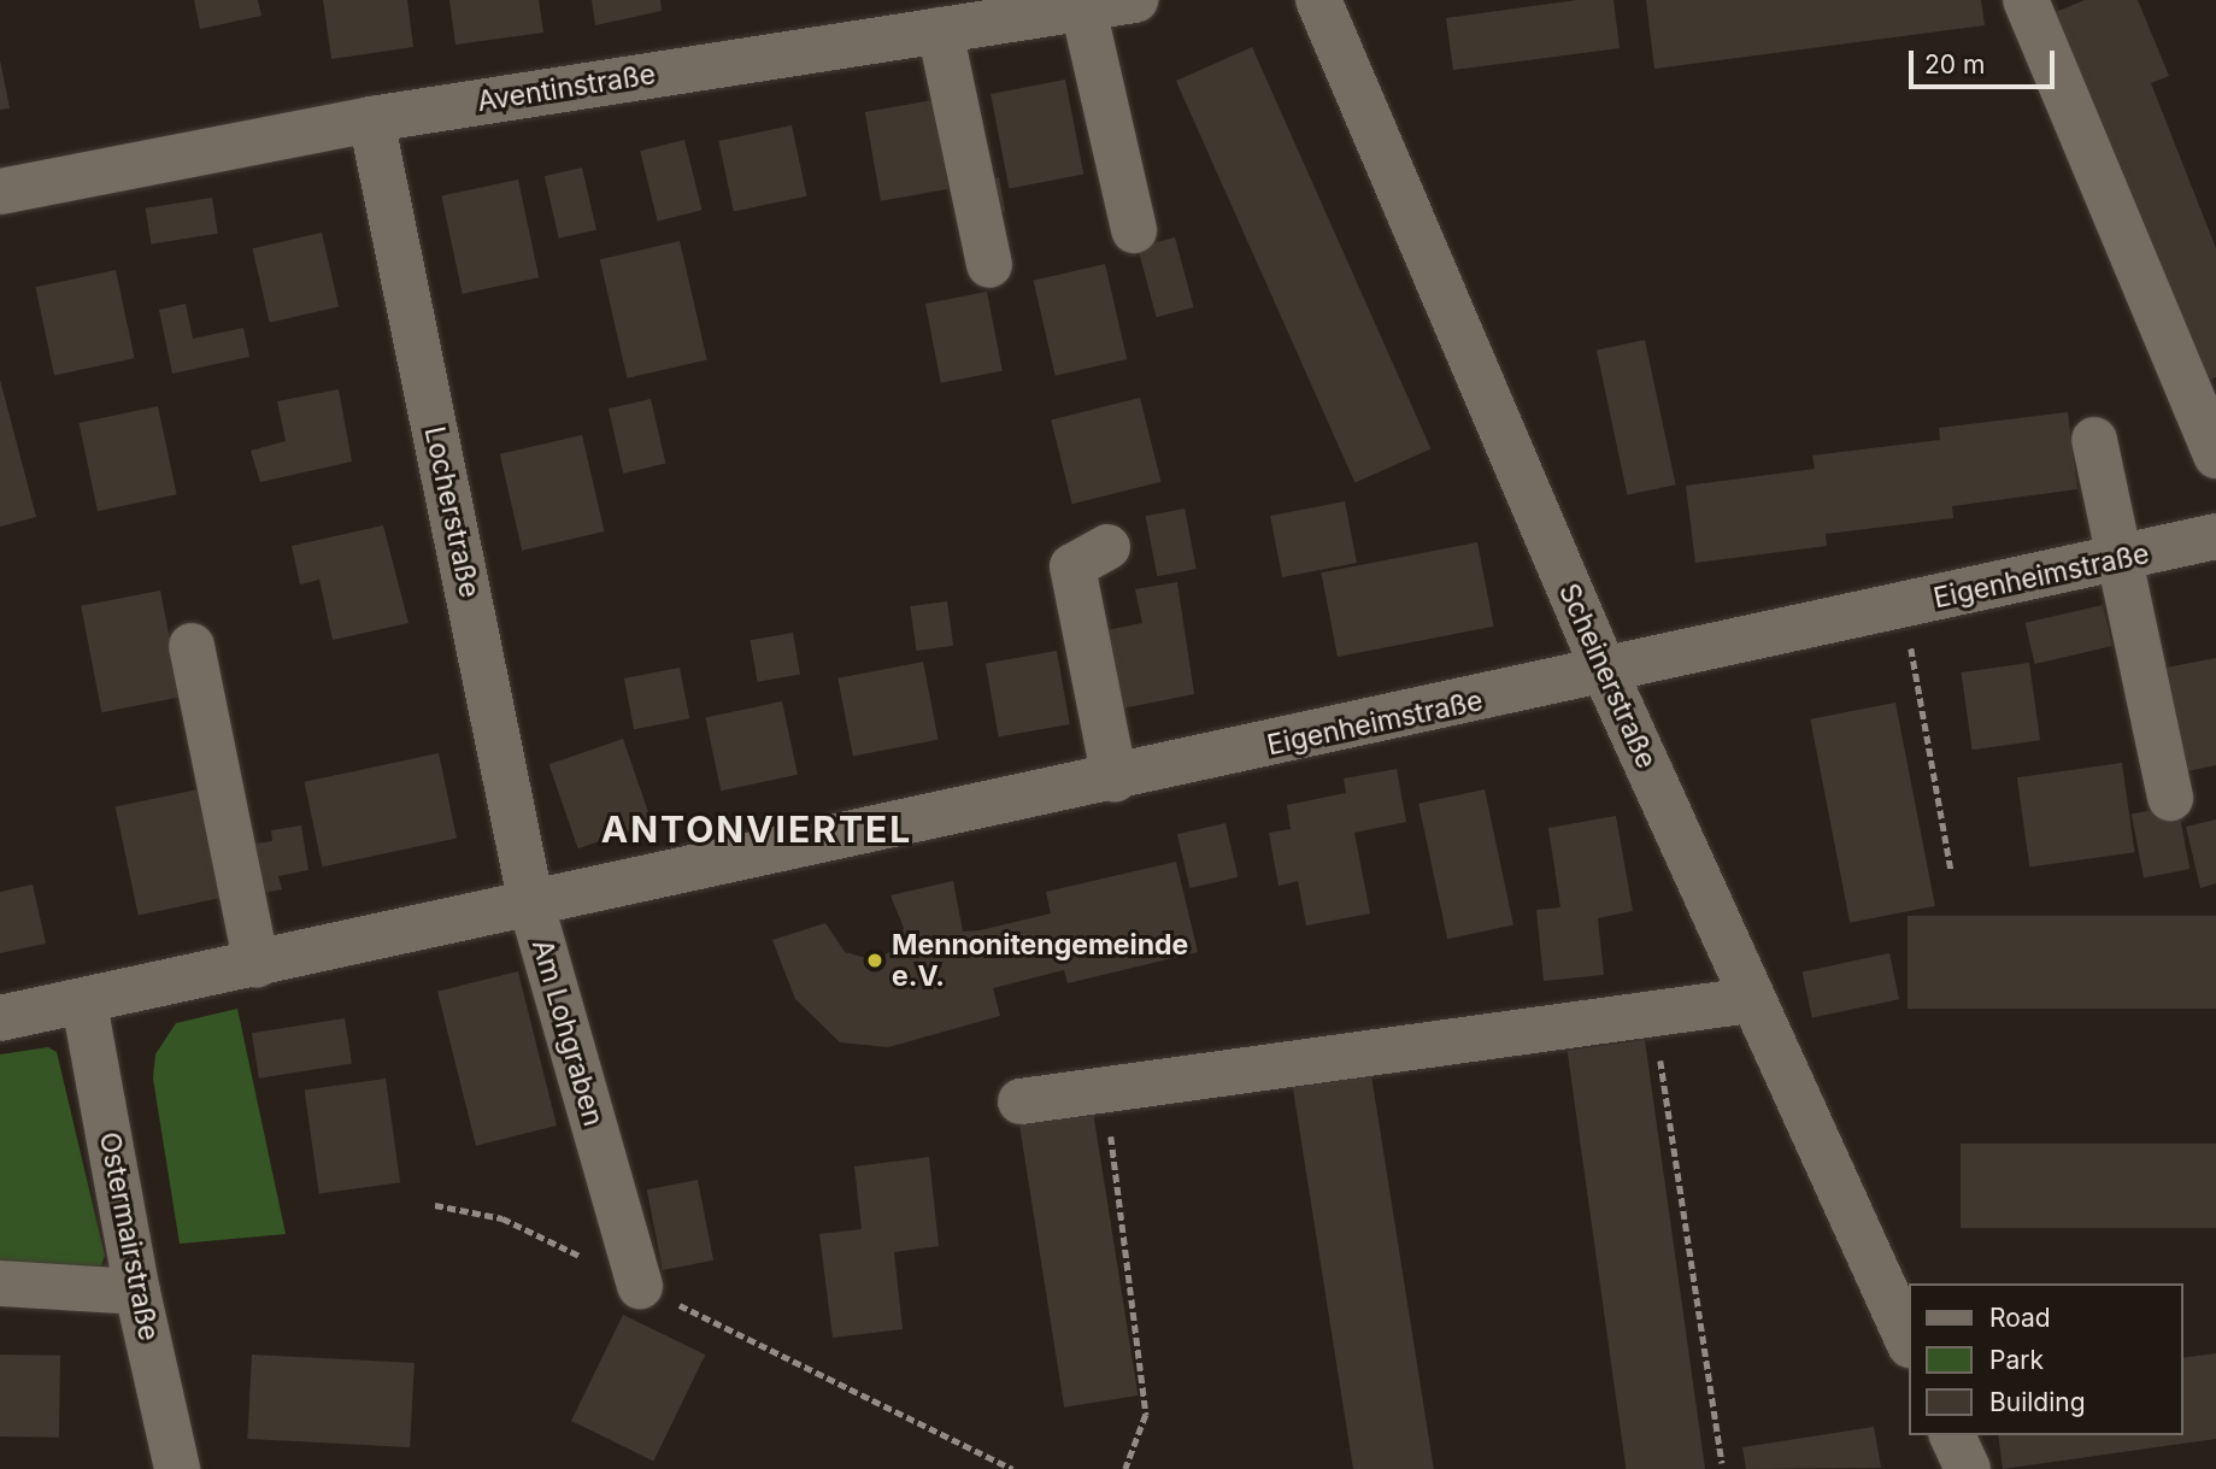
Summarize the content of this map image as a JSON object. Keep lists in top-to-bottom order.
{
  "streets": {
    "street": [
      "Aventinstraße",
      "Locherstraße",
      "Eigenheimstraße",
      "Scheinerstraße",
      "Am Lohgraben",
      "Ostermairstraße"
    ]
  },
  "crossings": [
    ["Aventinstraße", "Locherstraße"],
    ["Locherstraße", "Eigenheimstraße"],
    ["Locherstraße", "Am Lohgraben"],
    ["Eigenheimstraße", "Scheinerstraße"],
    ["Eigenheimstraße", "Am Lohgraben"],
    ["Am Lohgraben", "Ostermairstraße"]
  ],
  "districts": ["ANTONVIERTEL"],
  "places": ["Mennonitengemeinde e.V."],
  "legend": ["Road", "Park", "Building"],
  "scale_bar": "20 m"
}
